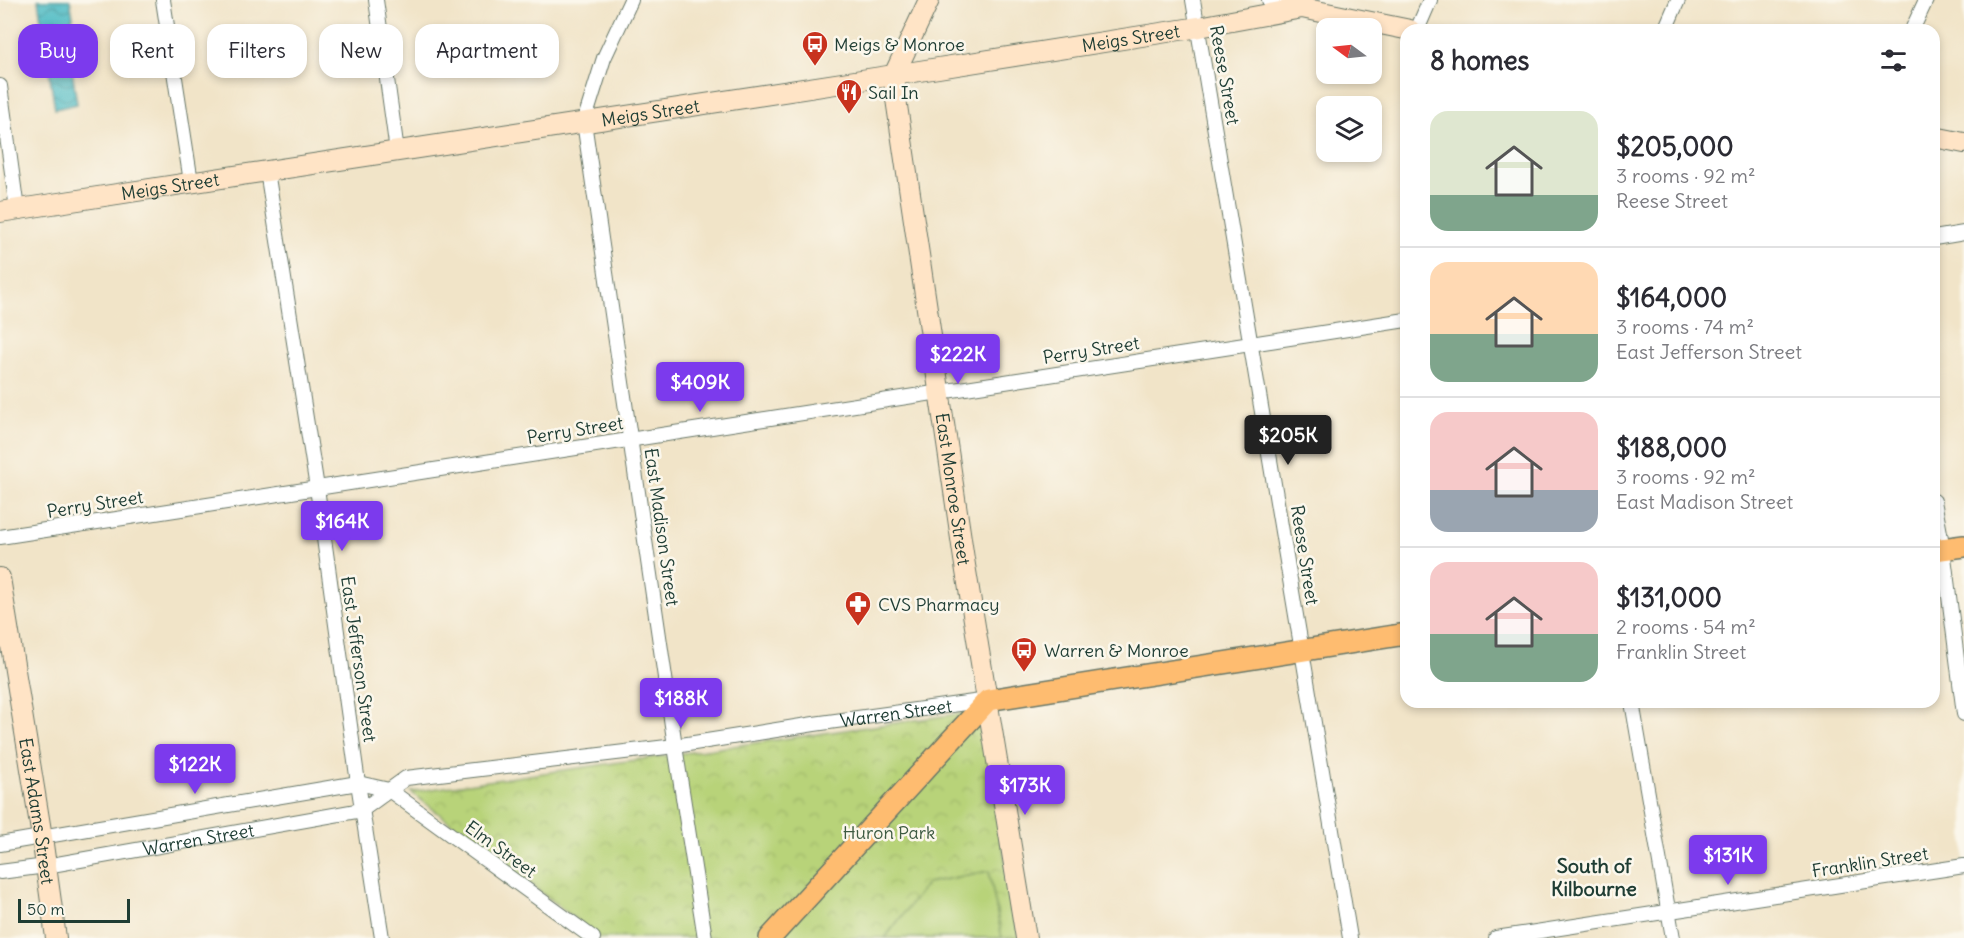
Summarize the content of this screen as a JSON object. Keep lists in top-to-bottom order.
{
  "streets": {
    "main road": ["Warren Street"],
    "street": [
      "Meigs Street",
      "Reese Street",
      "Perry Street",
      "East Monroe Street",
      "East Madison Street",
      "East Jefferson Street",
      "East Adams Street",
      "Elm Street",
      "Franklin Street"
    ]
  },
  "crossings": [
    ["Meigs Street", "Reese Street"],
    ["Meigs Street", "East Monroe Street"],
    ["Meigs Street", "East Madison Street"],
    ["Meigs Street", "East Jefferson Street"],
    ["Reese Street", "Perry Street"],
    ["Reese Street", "Warren Street"],
    ["Perry Street", "East Monroe Street"],
    ["Perry Street", "East Madison Street"],
    ["Perry Street", "East Jefferson Street"],
    ["East Monroe Street", "Warren Street"],
    ["East Madison Street", "Warren Street"],
    ["East Jefferson Street", "Warren Street"],
    ["Warren Street", "East Adams Street"],
    ["Warren Street", "Elm Street"]
  ],
  "districts": ["South of Kilbourne"],
  "parks": ["Huron Park"],
  "places": {
    "bus stop": ["Meigs & Monroe", "Warren & Monroe"],
    "restaurant": ["Sail In"],
    "pharmacy": ["CVS Pharmacy"]
  },
  "scale_bar": "50 m",
  "north": "left",
  "page": {
    "chip": [
      "Buy",
      "Rent",
      "Filters",
      "New",
      "Apartment"
    ],
    "heading": "8 homes",
    "list": [
      {
        "name": "$205,000",
        "note": "3 rooms · 92 m² · Reese Street"
      },
      {
        "name": "$164,000",
        "note": "3 rooms · 74 m² · East Jefferson Street"
      },
      {
        "name": "$188,000",
        "note": "3 rooms · 92 m² · East Madison Street"
      },
      {
        "name": "$131,000",
        "note": "2 rooms · 54 m² · Franklin Street"
      }
    ],
    "price": [
      "$222K",
      "$409K",
      "$205K",
      "$164K",
      "$188K",
      "$122K",
      "$173K",
      "$131K"
    ],
    "scale": "50 m"
  }
}
